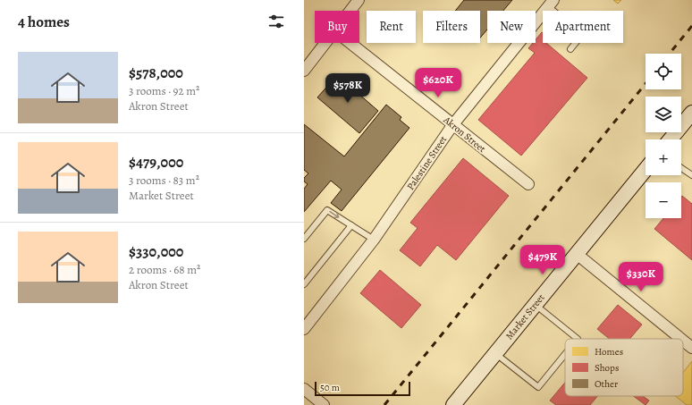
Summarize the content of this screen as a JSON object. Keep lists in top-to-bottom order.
{
  "streets": {
    "main road": ["Market Street"],
    "street": ["Akron Street", "Palestine Street"]
  },
  "crossings": [
    ["Akron Street", "Palestine Street"]
  ],
  "legend": ["Homes", "Shops", "Other"],
  "scale_bar": "50 m",
  "page": {
    "heading": "4 homes",
    "chip": [
      "Buy",
      "Rent",
      "Filters",
      "New",
      "Apartment"
    ],
    "list": [
      {
        "name": "$578,000",
        "note": "3 rooms · 92 m² · Akron Street"
      },
      {
        "name": "$479,000",
        "note": "3 rooms · 83 m² · Market Street"
      },
      {
        "name": "$330,000",
        "note": "2 rooms · 68 m² · Akron Street"
      }
    ],
    "map_buttons": ["+", "−"],
    "price": [
      "$620K",
      "$578K",
      "$479K",
      "$330K"
    ],
    "scale": "50 m"
  }
}
